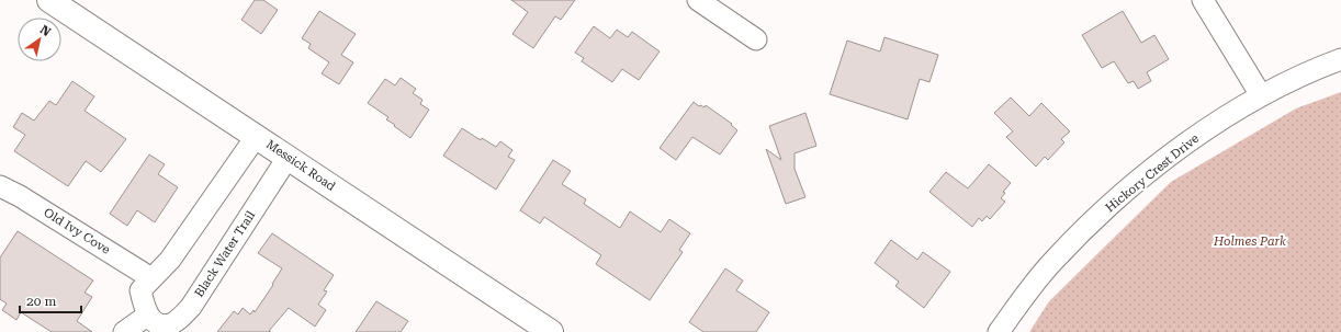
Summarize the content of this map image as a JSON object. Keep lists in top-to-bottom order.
{
  "streets": {
    "street": [
      "Messick Road",
      "Hickory Crest Drive",
      "Old Ivy Cove",
      "Black Water Trail"
    ]
  },
  "crossings": [
    ["Messick Road", "Black Water Trail"]
  ],
  "parks": ["Holmes Park"],
  "scale_bar": "20 m",
  "north": "top right"
}
